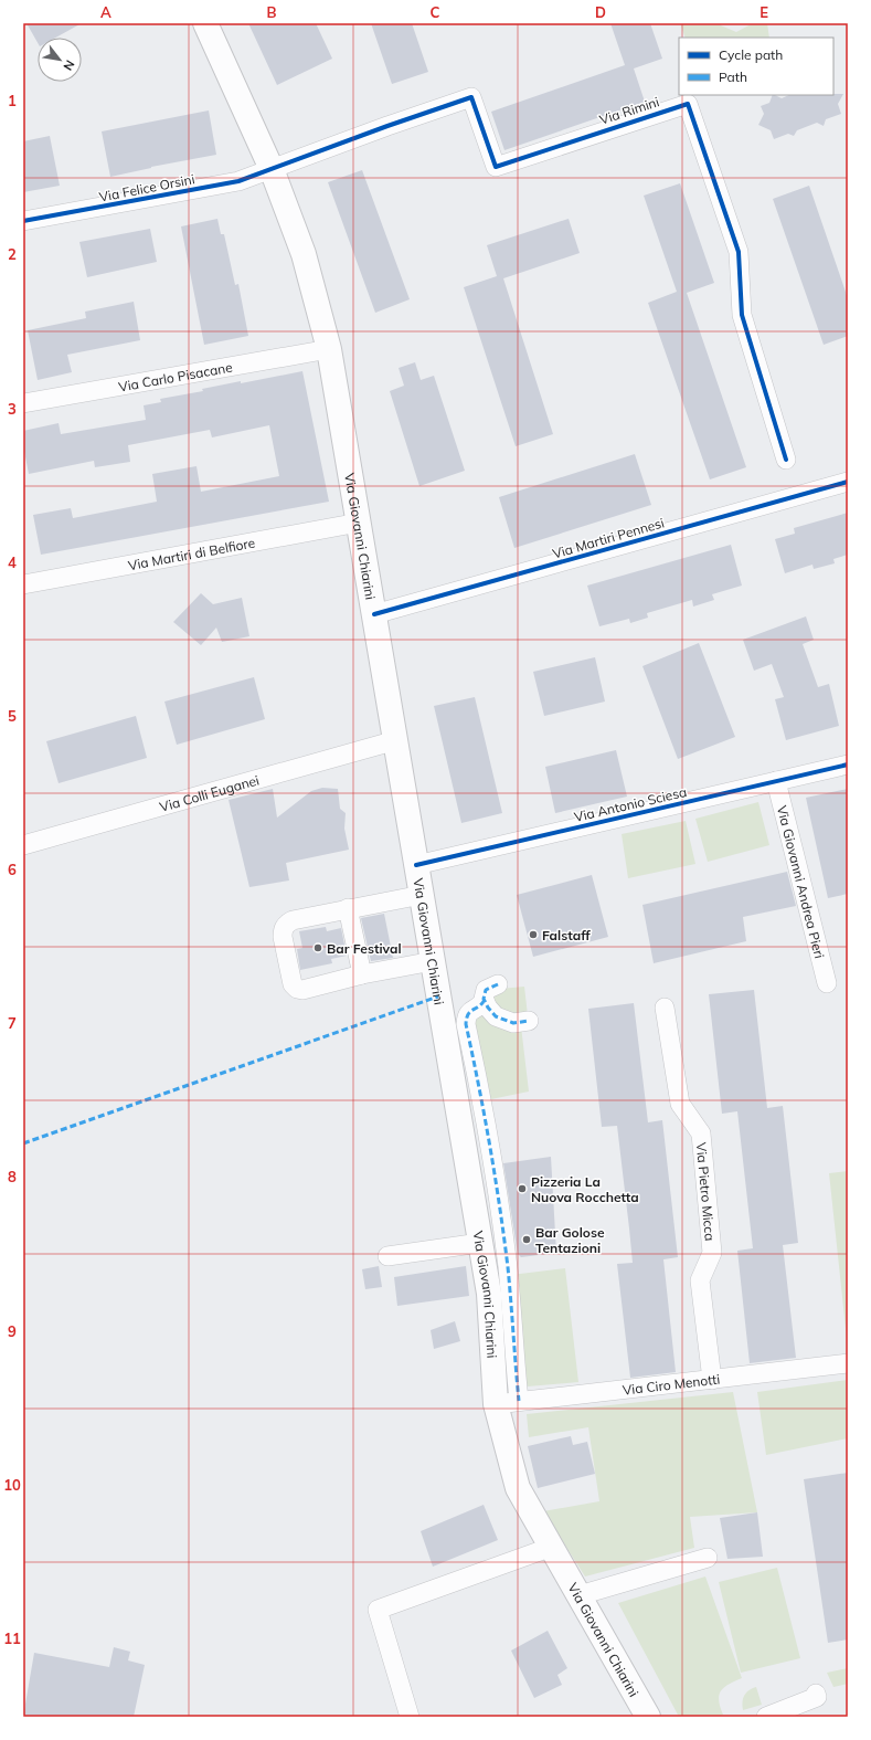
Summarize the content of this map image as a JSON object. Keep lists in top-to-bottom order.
{
  "streets": {
    "main road": ["Via Giovanni Chiarini"],
    "street": [
      "Via Rimini",
      "Via Felice Orsini",
      "Via Carlo Pisacane",
      "Via Martiri Pennesi",
      "Via Martiri di Belfiore",
      "Via Colli Euganei",
      "Via Antonio Sciesa",
      "Via Giovanni Andrea Pieri",
      "Via Pietro Micca",
      "Via Ciro Menotti"
    ]
  },
  "crossings": [
    ["Via Rimini", "Via Felice Orsini"],
    ["Via Rimini", "Via Giovanni Chiarini"],
    ["Via Felice Orsini", "Via Giovanni Chiarini"],
    ["Via Carlo Pisacane", "Via Giovanni Chiarini"],
    ["Via Giovanni Chiarini", "Via Martiri Pennesi"],
    ["Via Giovanni Chiarini", "Via Martiri di Belfiore"],
    ["Via Giovanni Chiarini", "Via Colli Euganei"],
    ["Via Giovanni Chiarini", "Via Antonio Sciesa"],
    ["Via Giovanni Chiarini", "Via Ciro Menotti"],
    ["Via Antonio Sciesa", "Via Giovanni Andrea Pieri"],
    ["Via Pietro Micca", "Via Ciro Menotti"]
  ],
  "places": [
    "Falstaff",
    "Bar Festival",
    "Pizzeria La Nuova Rocchetta",
    "Bar Golose Tentazioni"
  ],
  "legend": ["Cycle path", "Path"],
  "north": "bottom right",
  "grid": {
    "columns": [
      "A",
      "B",
      "C",
      "D",
      "E"
    ],
    "rows": [
      "1",
      "2",
      "3",
      "4",
      "5",
      "6",
      "7",
      "8",
      "9",
      "10",
      "11"
    ]
  }
}
